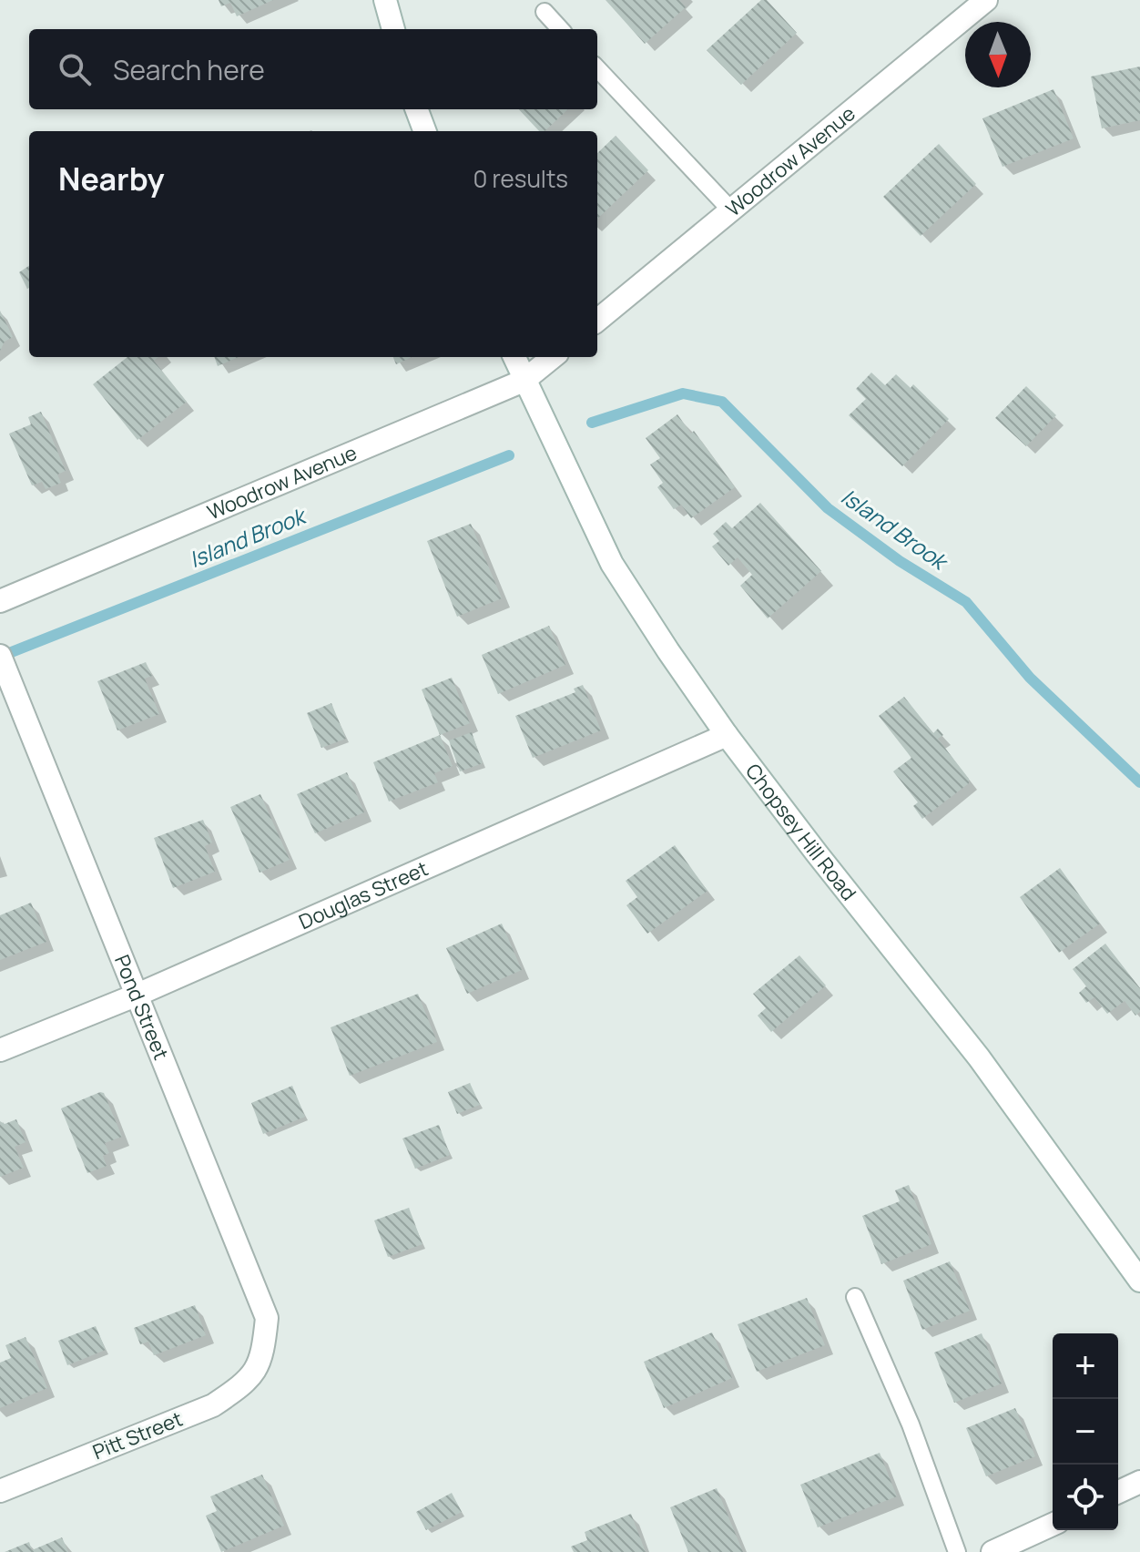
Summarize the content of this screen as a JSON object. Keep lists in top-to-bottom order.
{
  "streets": {
    "street": [
      "Woodrow Avenue",
      "Chopsey Hill Road",
      "Douglas Street",
      "Pond Street",
      "Pitt Street"
    ]
  },
  "crossings": [
    ["Woodrow Avenue", "Chopsey Hill Road"],
    ["Chopsey Hill Road", "Douglas Street"],
    ["Douglas Street", "Pond Street"],
    ["Pond Street", "Pitt Street"]
  ],
  "water": ["Island Brook"],
  "north": "bottom",
  "page": {
    "search": "Search here",
    "heading": ["Nearby", "0 results"],
    "map_buttons": ["+", "−"]
  }
}
